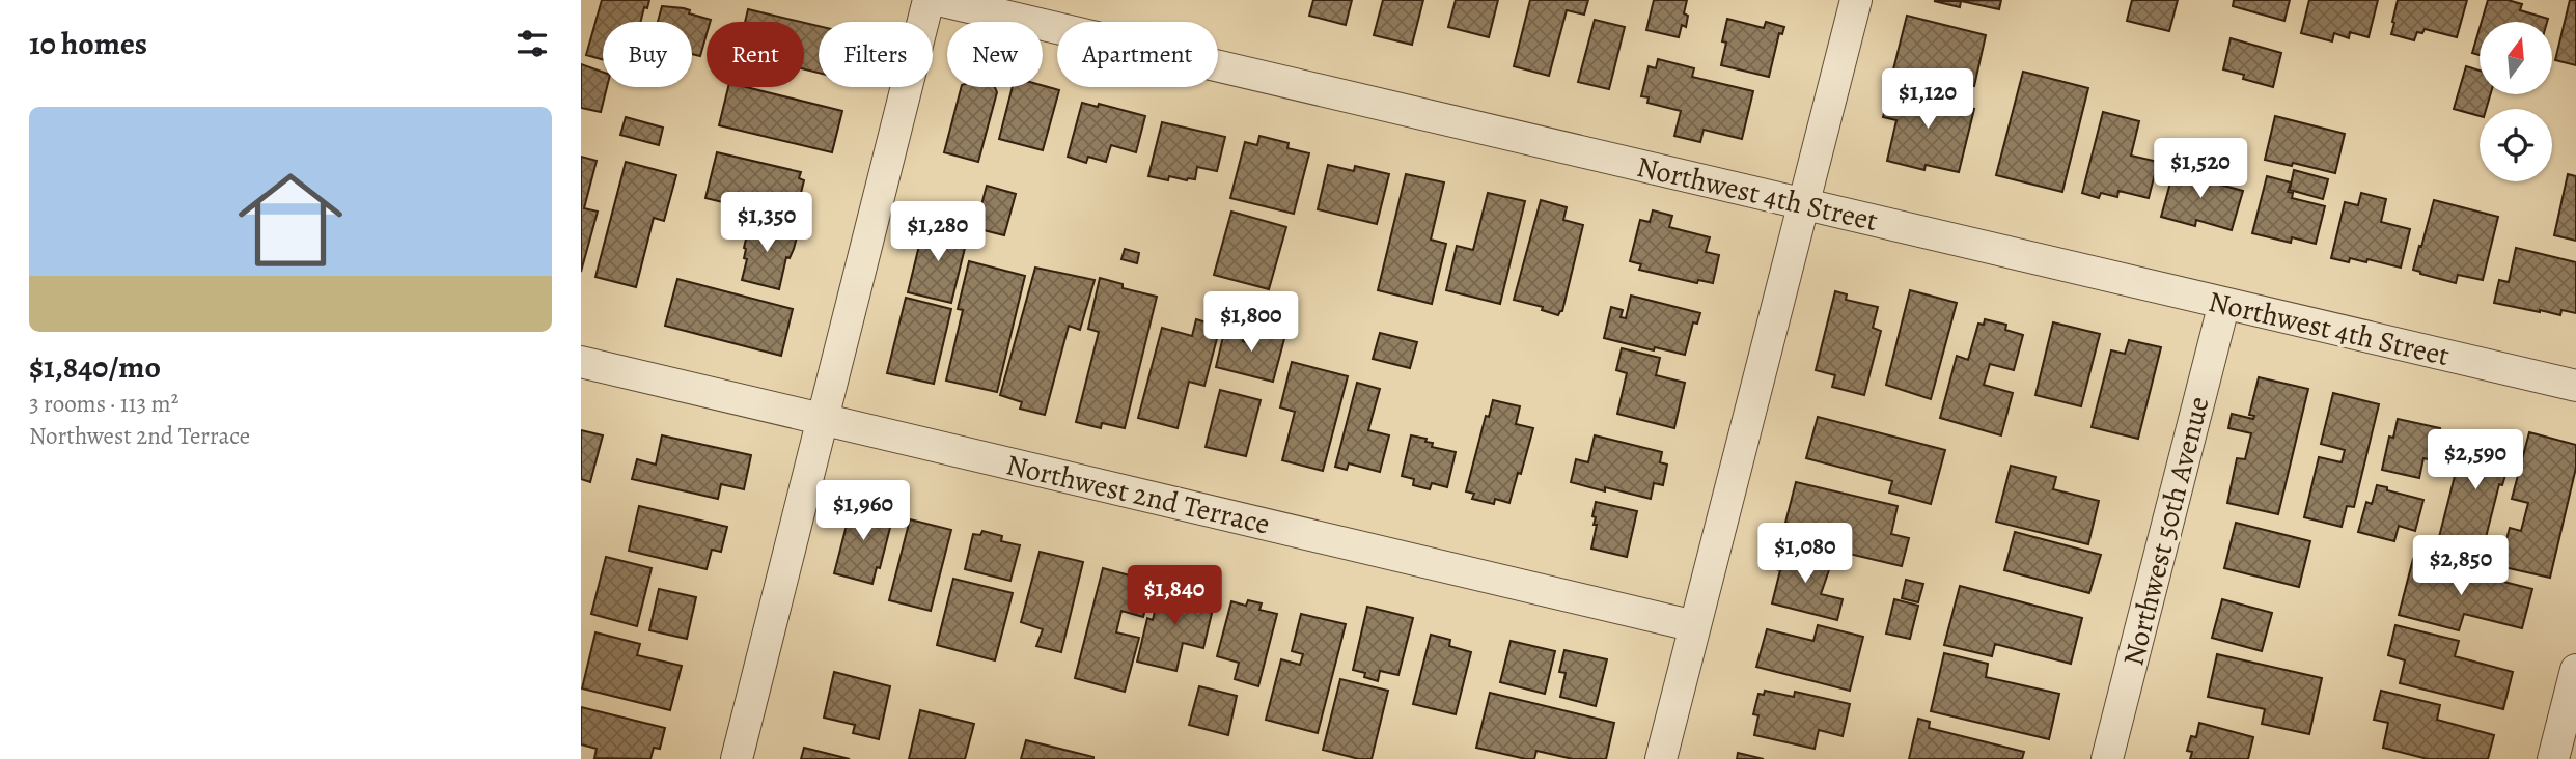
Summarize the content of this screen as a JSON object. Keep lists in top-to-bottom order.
{
  "streets": {
    "street": ["Northwest 4th Street", "Northwest 2nd Terrace", "Northwest 50th Avenue"]
  },
  "crossings": [
    ["Northwest 4th Street", "Northwest 50th Avenue"]
  ],
  "north": "top",
  "page": {
    "heading": "10 homes",
    "chip": [
      "Buy",
      "Rent",
      "Filters",
      "New",
      "Apartment"
    ],
    "price": [
      "$1,120",
      "$1,520",
      "$1,350",
      "$1,280",
      "$1,800",
      "$2,590",
      "$1,960",
      "$1,080",
      "$2,850",
      "$1,840"
    ],
    "list": [
      {
        "name": "$1,840/mo",
        "note": "3 rooms · 113 m² · Northwest 2nd Terrace"
      }
    ]
  }
}
